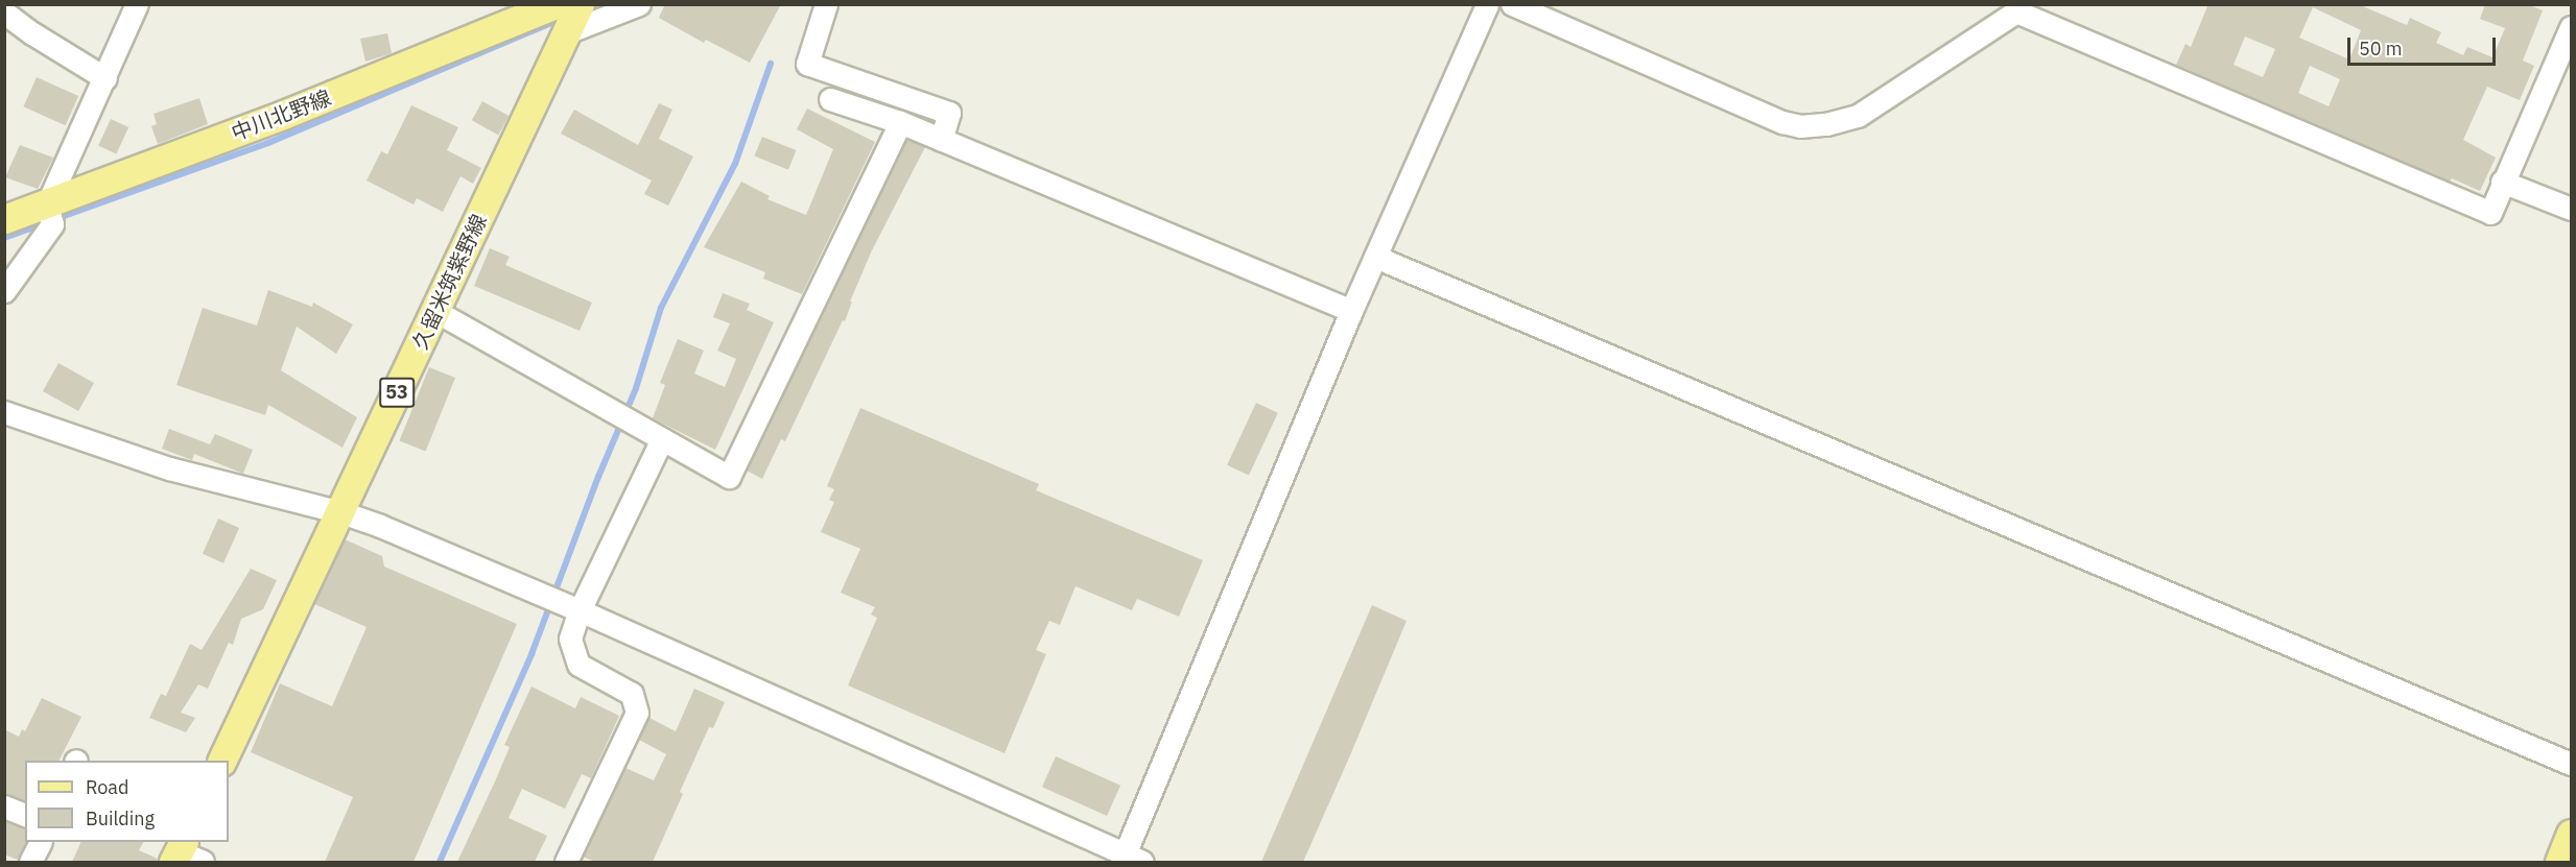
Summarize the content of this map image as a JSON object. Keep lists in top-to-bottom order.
{
  "streets": {
    "main road": ["中川北野線", "久留米筑紫野線", "53"]
  },
  "crossings": [
    ["中川北野線", "久留米筑紫野線"]
  ],
  "legend": ["Road", "Building"],
  "scale_bar": "50 m"
}
